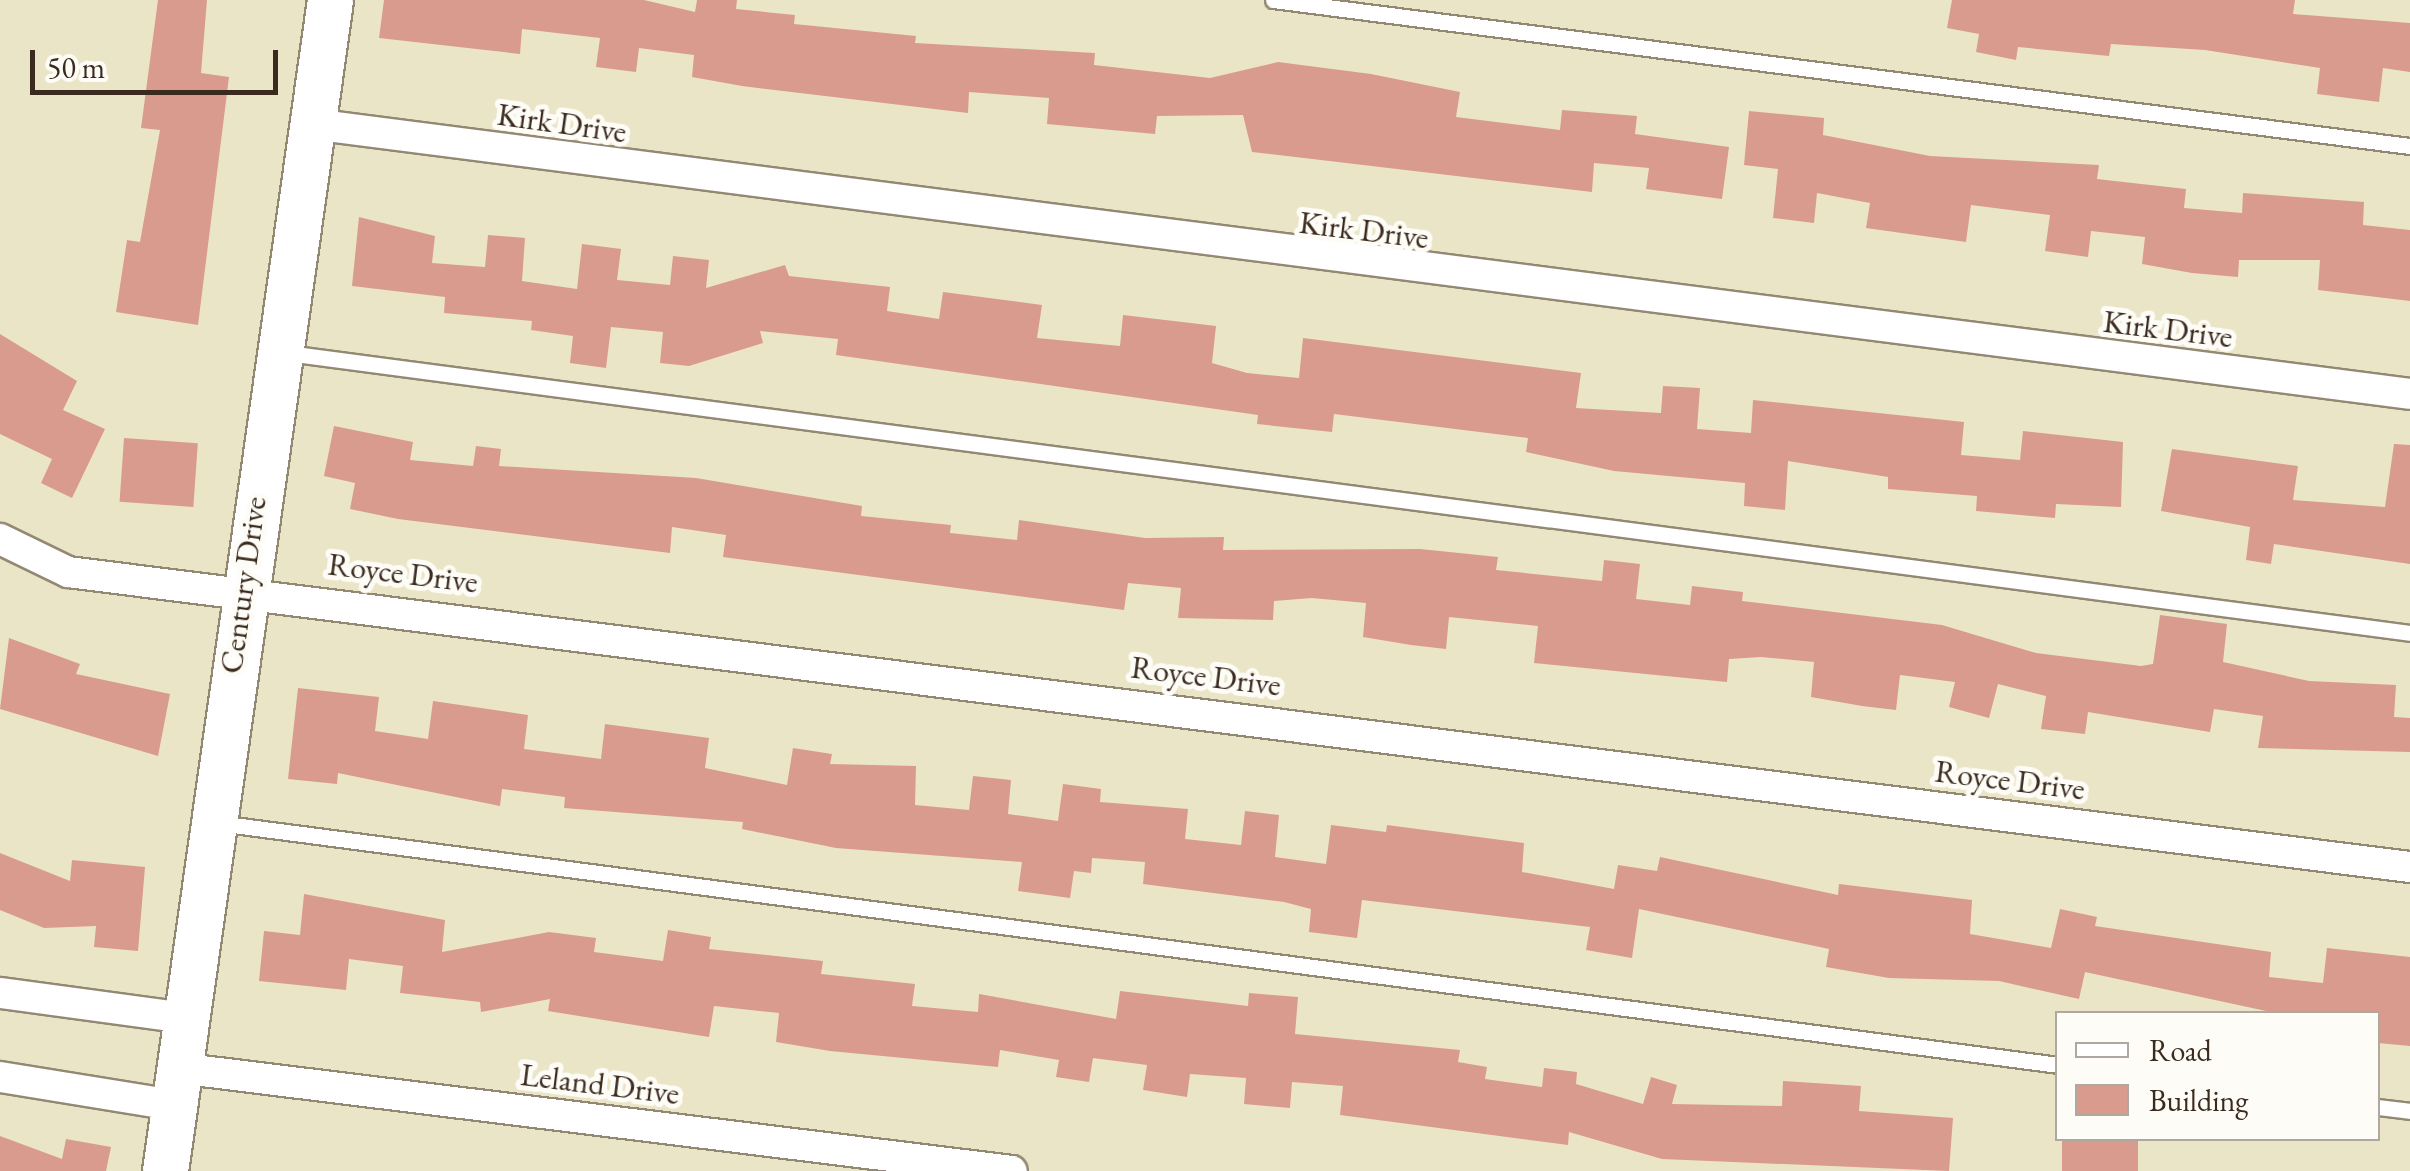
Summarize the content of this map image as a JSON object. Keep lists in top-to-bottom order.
{
  "streets": {
    "main road": ["Century Drive"],
    "street": ["Kirk Drive", "Royce Drive", "Leland Drive"]
  },
  "crossings": [
    ["Kirk Drive", "Century Drive"],
    ["Royce Drive", "Century Drive"],
    ["Century Drive", "Leland Drive"]
  ],
  "legend": ["Road", "Building"],
  "scale_bar": "50 m"
}
